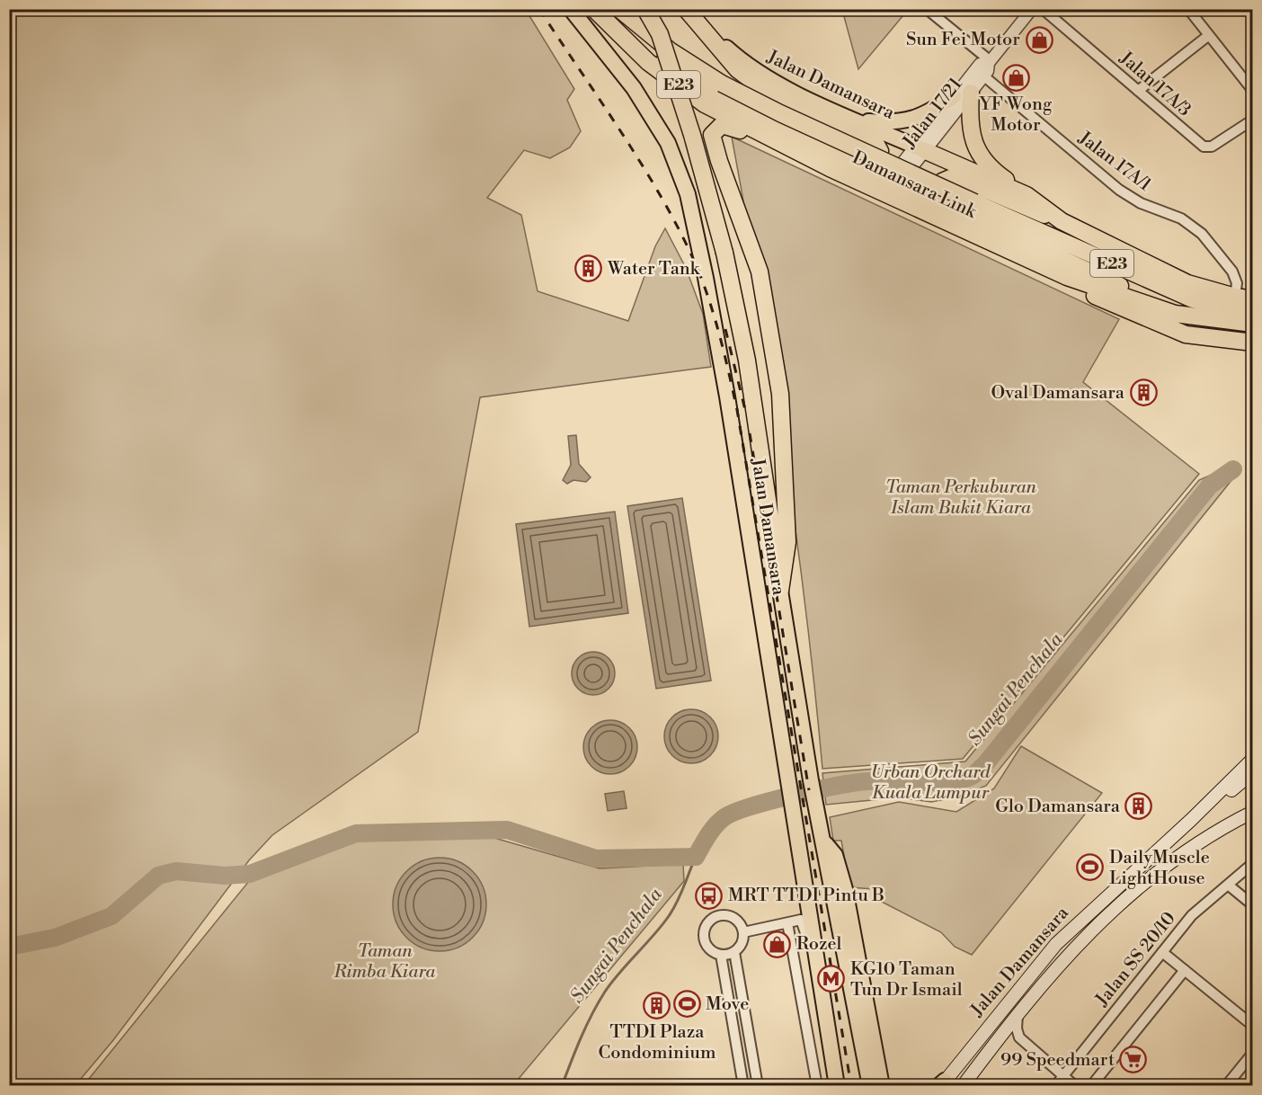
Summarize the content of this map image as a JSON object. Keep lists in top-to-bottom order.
{
  "streets": {
    "highway": ["E23", "Damansara Link"],
    "main road": ["Jalan Damansara"],
    "street": [
      "Jalan 17A/3",
      "Jalan 17/21",
      "Jalan 17A/1",
      "Jalan SS 20/10"
    ]
  },
  "crossings": [
    ["Jalan Damansara", "Jalan 17/21"],
    ["Jalan 17/21", "Jalan 17A/1"]
  ],
  "water": ["Sungai Penchala"],
  "parks": ["Taman Perkuburan Islam Bukit Kiara", "Urban Orchard Kuala Lumpur", "Taman Rimba Kiara"],
  "places": {
    "shop": ["Sun Fei Motor", "YF Wong Motor", "Rozel"],
    "building": [
      "Water Tank",
      "Oval Damansara",
      "Glo Damansara",
      "TTDI Plaza Condominium"
    ],
    "sports": ["DailyMuscle LightHouse", "Move"],
    "bus stop": ["MRT TTDI Pintu B"],
    "metro station": ["KG10 Taman Tun Dr Ismail"],
    "supermarket": ["99 Speedmart"]
  }
}
